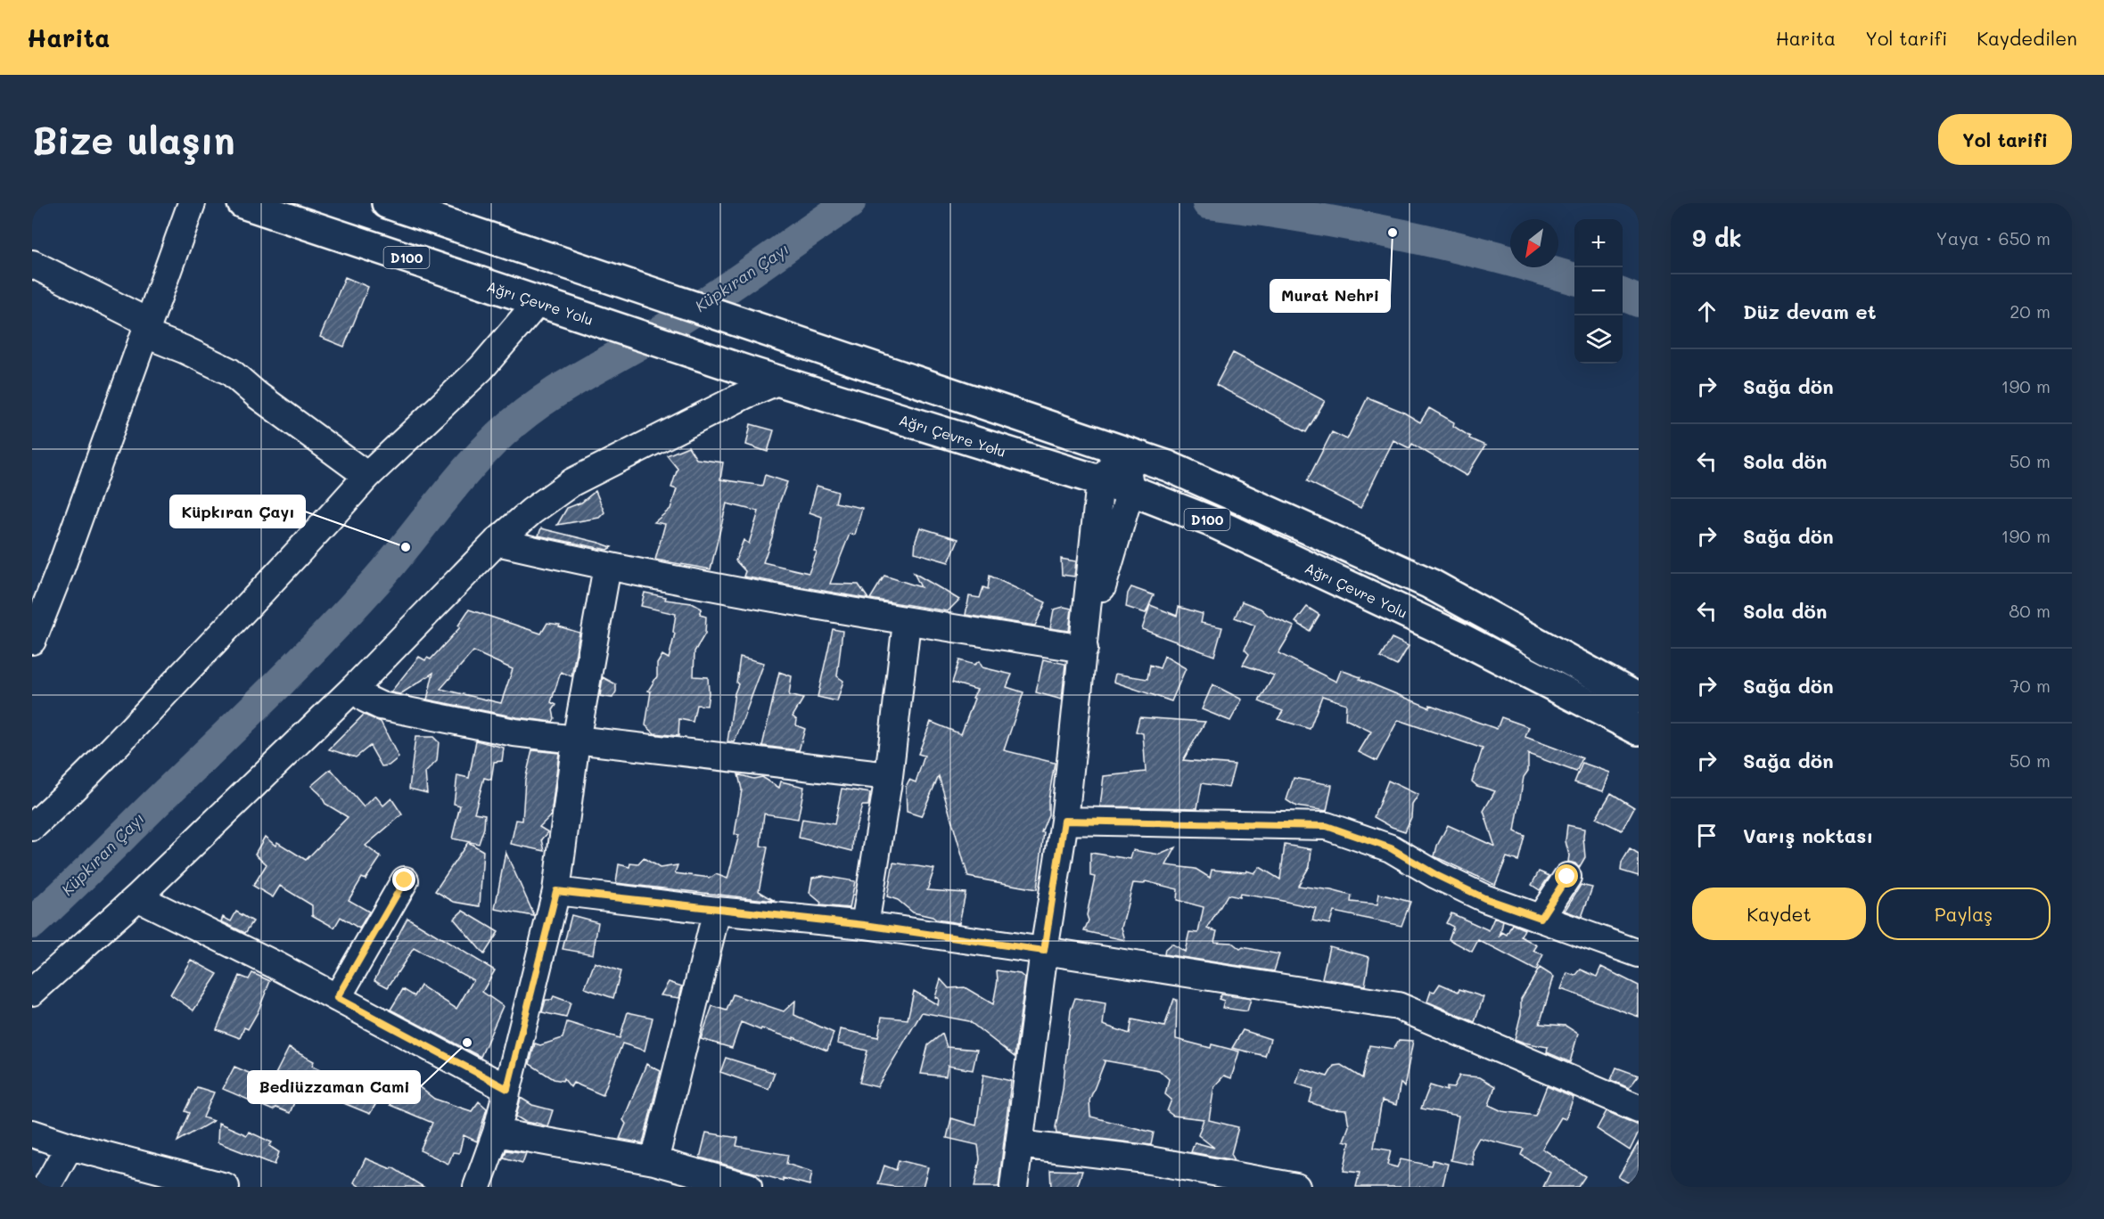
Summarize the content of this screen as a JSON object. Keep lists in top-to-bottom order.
{
  "streets": {
    "highway": ["D100", "Ağrı Çevre Yolu"]
  },
  "water": ["Küpkıran Çayı"],
  "places": ["Murat Nehri", "Küpkıran Çayı", "Bediüzzaman Cami"],
  "north": "bottom left",
  "page": {
    "header": "Harita",
    "nav": ["Harita", "Yol tarifi", "Kaydedilen"],
    "buttons": [
      "Yol tarifi",
      ["Kaydet", "Paylaş"]
    ],
    "title": "Bize ulaşın",
    "heading": ["9 dk", "Yaya · 650 m"],
    "map_buttons": ["+", "−"],
    "list": [
      ["Düz devam et", "20 m"],
      ["Sağa dön", "190 m"],
      ["Sola dön", "50 m"],
      ["Sağa dön", "190 m"],
      ["Sola dön", "80 m"],
      ["Sağa dön", "70 m"],
      ["Sağa dön", "50 m"],
      "Varış noktası"
    ]
  }
}
